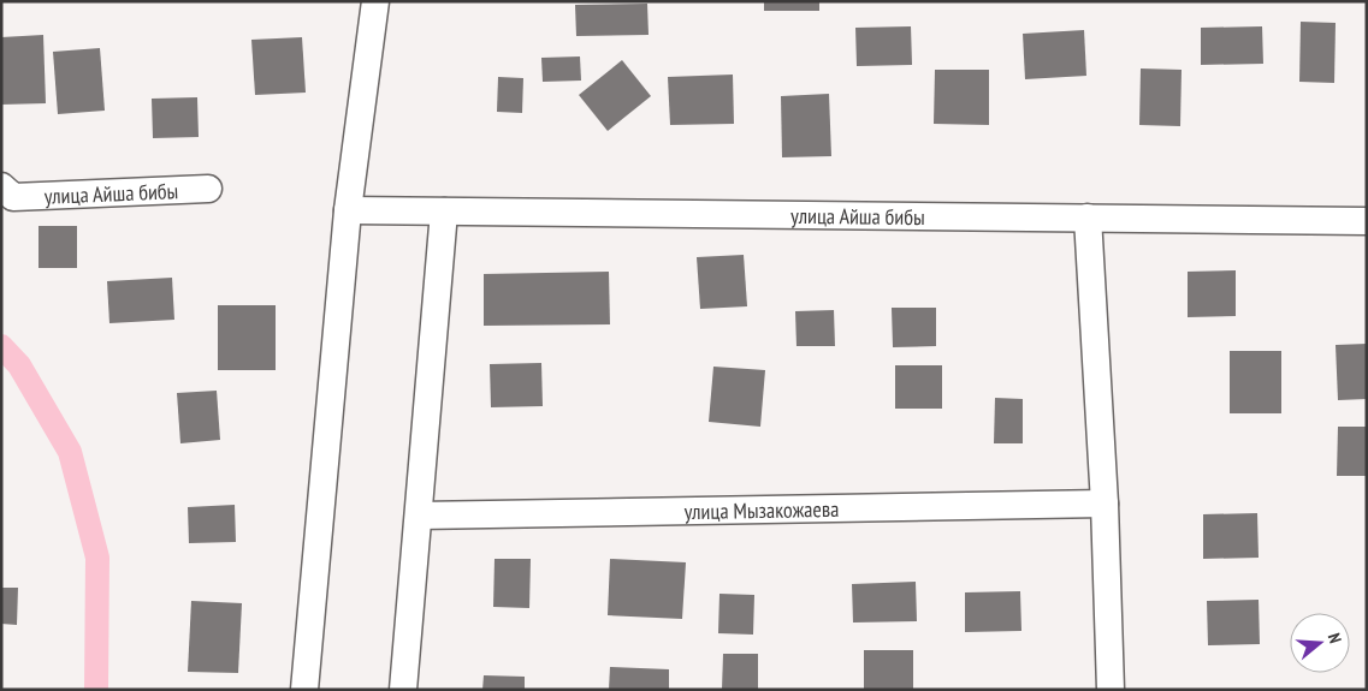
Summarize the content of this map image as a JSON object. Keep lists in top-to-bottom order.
{
  "streets": {
    "street": ["улица Айша бибы", "улица Мызакожаева"]
  },
  "north": "right"
}
